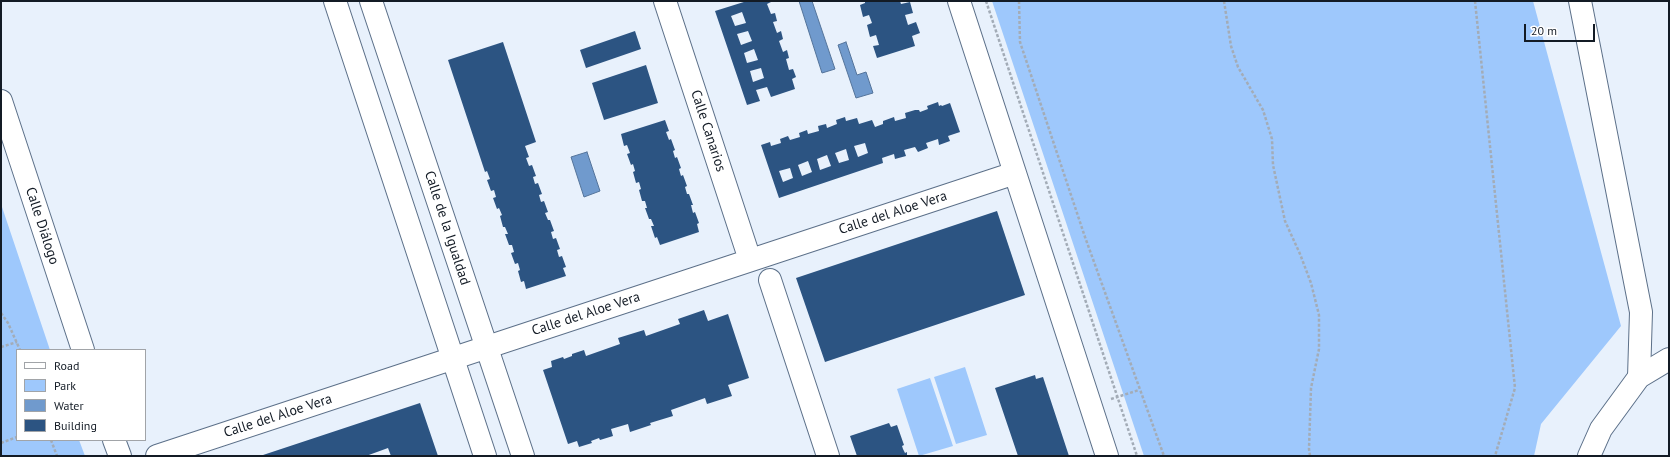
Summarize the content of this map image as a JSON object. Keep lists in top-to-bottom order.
{
  "streets": {
    "main road": [
      "Calle Canarios",
      "Calle del Aloe Vera",
      "Calle Diálogo",
      "Calle de la Igualdad"
    ]
  },
  "crossings": [
    ["Calle Canarios", "Calle del Aloe Vera"],
    ["Calle del Aloe Vera", "Calle de la Igualdad"]
  ],
  "legend": [
    "Road",
    "Park",
    "Water",
    "Building"
  ],
  "scale_bar": "20 m"
}
